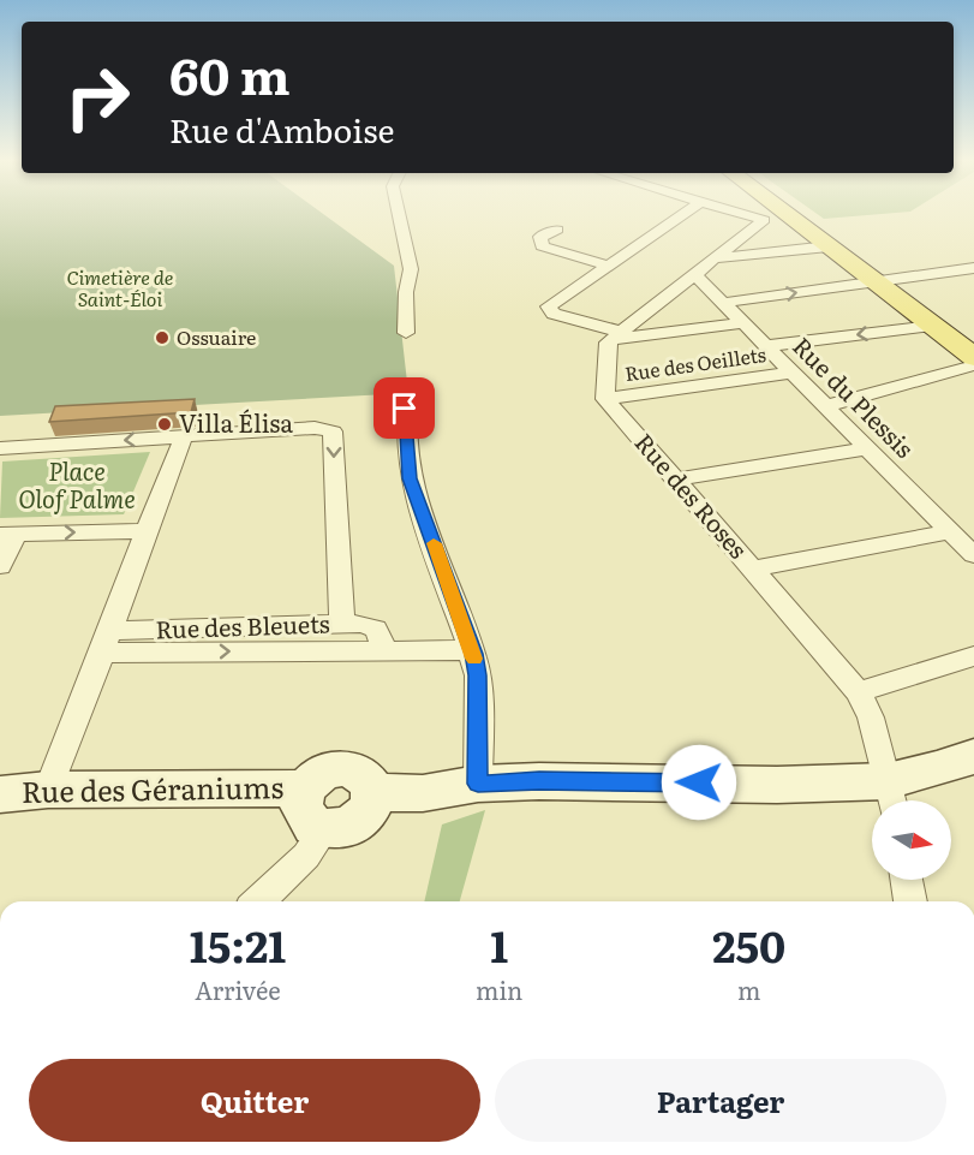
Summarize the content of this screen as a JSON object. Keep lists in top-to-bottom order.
{
  "streets": {
    "street": [
      "Rue des Oeillets",
      "Rue du Plessis",
      "Rue des Roses",
      "Rue des Bleuets",
      "Rue des Géraniums"
    ]
  },
  "crossings": [
    ["Rue des Oeillets", "Rue du Plessis"],
    ["Rue des Oeillets", "Rue des Roses"]
  ],
  "parks": ["Cimetière de Saint-Éloi", "Place Olof Palme"],
  "places": ["Ossuaire", "Villa Élisa"],
  "north": "right",
  "page": {
    "turn": ["60 m", "Rue d'Amboise"],
    "eta": [
      "15:21",
      "Arrivée",
      "1",
      "min",
      "250",
      "m"
    ],
    "buttons": ["Quitter", "Partager"]
  }
}
